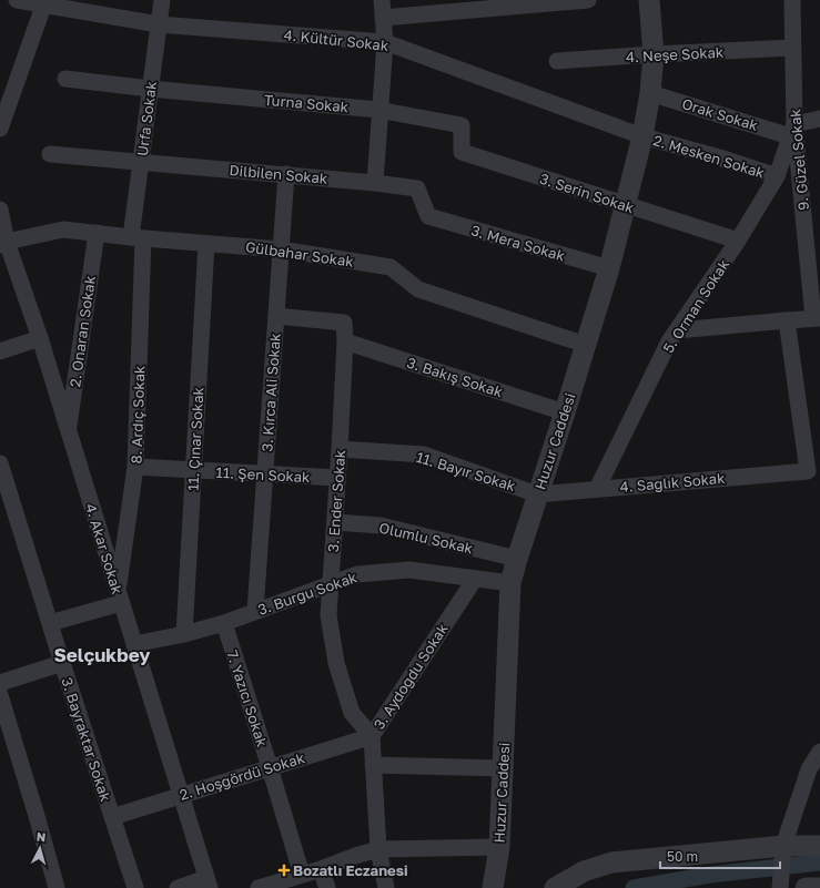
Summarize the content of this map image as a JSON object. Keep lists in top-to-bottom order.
{
  "streets": {
    "street": [
      "4. Kültür Sokak",
      "4. Neşe Sokak",
      "Turna Sokak",
      "Orak Sokak",
      "Urfa Sokak",
      "2. Mesken Sokak",
      "9. Güzel Sokak",
      "Dilbilen Sokak",
      "3. Serin Sokak",
      "3. Mera Sokak",
      "Gülbahar Sokak",
      "5. Orman Sokak",
      "2. Onaran Sokak",
      "3. Bakış Sokak",
      "3. Kırca Ali Sokak",
      "8. Ardıç Sokak",
      "11. Çınar Sokak",
      "Huzur Caddesi",
      "11. Bayır Sokak",
      "11. Şen Sokak",
      "4. Sağlık Sokak",
      "3. Ender Sokak",
      "Olumlu Sokak",
      "4. Akar Sokak",
      "3. Burgu Sokak",
      "3. Aydoğdu Sokak",
      "7. Yazıcı Sokak",
      "3. Bayraktar Sokak",
      "2. Hoşgördü Sokak"
    ]
  },
  "crossings": [
    ["4. Kültür Sokak", "Urfa Sokak"],
    ["4. Kültür Sokak", "2. Mesken Sokak"],
    ["4. Kültür Sokak", "Huzur Caddesi"],
    ["4. Neşe Sokak", "9. Güzel Sokak"],
    ["4. Neşe Sokak", "Huzur Caddesi"],
    ["Turna Sokak", "Urfa Sokak"],
    ["Turna Sokak", "3. Serin Sokak"],
    ["Orak Sokak", "9. Güzel Sokak"],
    ["Orak Sokak", "5. Orman Sokak"],
    ["Orak Sokak", "Huzur Caddesi"],
    ["Urfa Sokak", "Dilbilen Sokak"],
    ["Urfa Sokak", "Gülbahar Sokak"],
    ["Urfa Sokak", "8. Ardıç Sokak"],
    ["2. Mesken Sokak", "5. Orman Sokak"],
    ["2. Mesken Sokak", "Huzur Caddesi"],
    ["9. Güzel Sokak", "5. Orman Sokak"],
    ["Dilbilen Sokak", "3. Mera Sokak"],
    ["Dilbilen Sokak", "3. Kırca Ali Sokak"],
    ["3. Serin Sokak", "5. Orman Sokak"],
    ["3. Serin Sokak", "Huzur Caddesi"],
    ["3. Mera Sokak", "Huzur Caddesi"],
    ["Gülbahar Sokak", "2. Onaran Sokak"],
    ["Gülbahar Sokak", "3. Kırca Ali Sokak"],
    ["Gülbahar Sokak", "8. Ardıç Sokak"],
    ["Gülbahar Sokak", "11. Çınar Sokak"],
    ["Gülbahar Sokak", "Huzur Caddesi"],
    ["Gülbahar Sokak", "4. Akar Sokak"],
    ["5. Orman Sokak", "4. Sağlık Sokak"],
    ["2. Onaran Sokak", "4. Akar Sokak"],
    ["3. Bakış Sokak", "Huzur Caddesi"],
    ["3. Bakış Sokak", "3. Ender Sokak"],
    ["3. Kırca Ali Sokak", "11. Şen Sokak"],
    ["3. Kırca Ali Sokak", "3. Ender Sokak"],
    ["3. Kırca Ali Sokak", "3. Burgu Sokak"],
    ["8. Ardıç Sokak", "11. Şen Sokak"],
    ["8. Ardıç Sokak", "4. Akar Sokak"],
    ["11. Çınar Sokak", "11. Şen Sokak"],
    ["11. Çınar Sokak", "3. Burgu Sokak"],
    ["Huzur Caddesi", "11. Bayır Sokak"],
    ["Huzur Caddesi", "4. Sağlık Sokak"],
    ["Huzur Caddesi", "Olumlu Sokak"],
    ["Huzur Caddesi", "3. Burgu Sokak"],
    ["11. Bayır Sokak", "4. Sağlık Sokak"],
    ["11. Bayır Sokak", "3. Ender Sokak"],
    ["11. Şen Sokak", "3. Ender Sokak"],
    ["3. Ender Sokak", "Olumlu Sokak"],
    ["3. Ender Sokak", "3. Burgu Sokak"],
    ["3. Ender Sokak", "3. Aydoğdu Sokak"],
    ["3. Ender Sokak", "2. Hoşgördü Sokak"],
    ["4. Akar Sokak", "3. Burgu Sokak"],
    ["4. Akar Sokak", "2. Hoşgördü Sokak"],
    ["3. Burgu Sokak", "3. Aydoğdu Sokak"],
    ["3. Burgu Sokak", "7. Yazıcı Sokak"],
    ["3. Aydoğdu Sokak", "2. Hoşgördü Sokak"],
    ["7. Yazıcı Sokak", "2. Hoşgördü Sokak"],
    ["3. Bayraktar Sokak", "2. Hoşgördü Sokak"]
  ],
  "districts": ["Selçukbey"],
  "places": {
    "health": ["Bozatlı Eczanesi"]
  },
  "scale_bar": "50 m",
  "north": "top"
}
